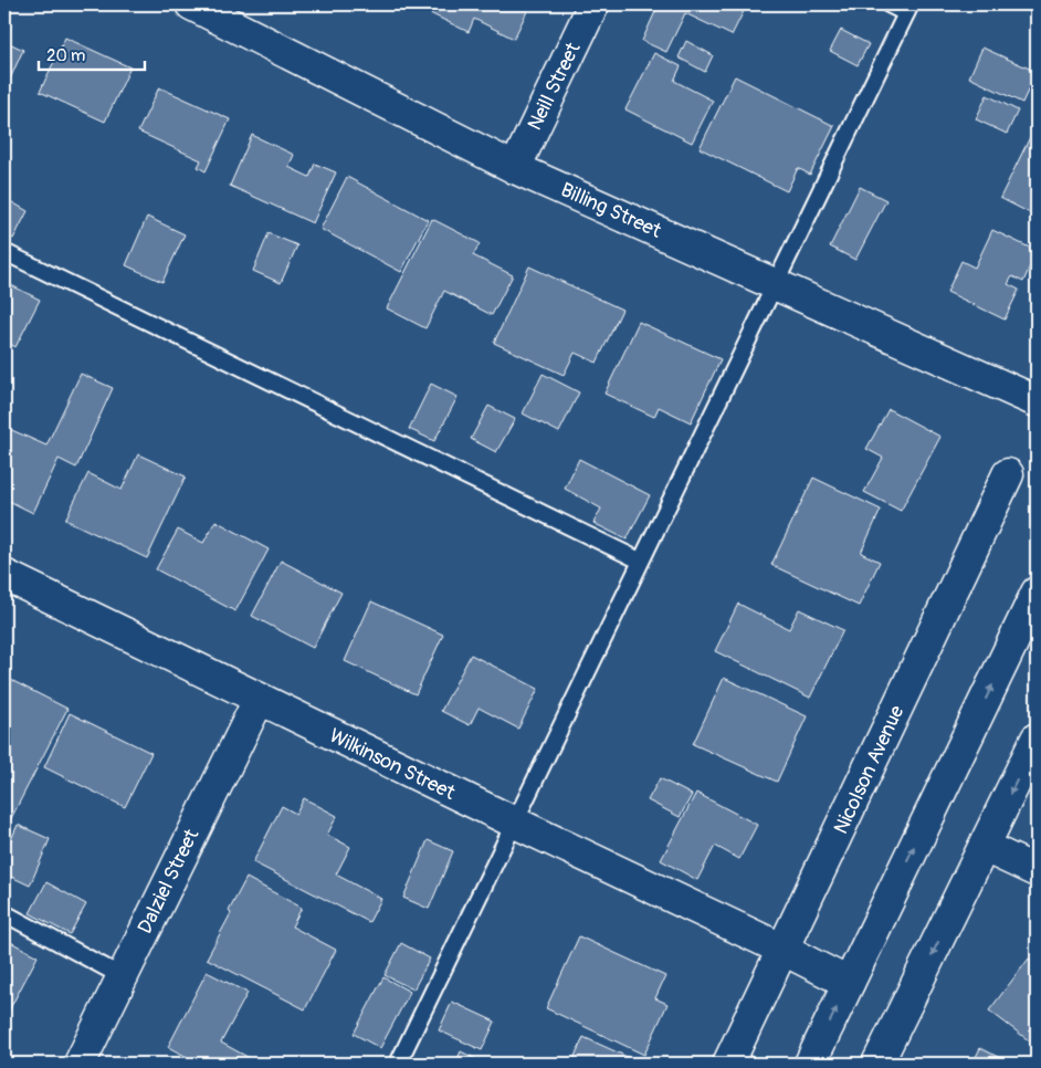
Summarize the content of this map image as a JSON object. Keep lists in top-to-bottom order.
{
  "streets": {
    "street": [
      "Neill Street",
      "Billing Street",
      "Wilkinson Street",
      "Nicolson Avenue",
      "Dalziel Street"
    ]
  },
  "crossings": [
    ["Neill Street", "Billing Street"],
    ["Wilkinson Street", "Nicolson Avenue"],
    ["Wilkinson Street", "Dalziel Street"]
  ],
  "scale_bar": "20 m"
}
